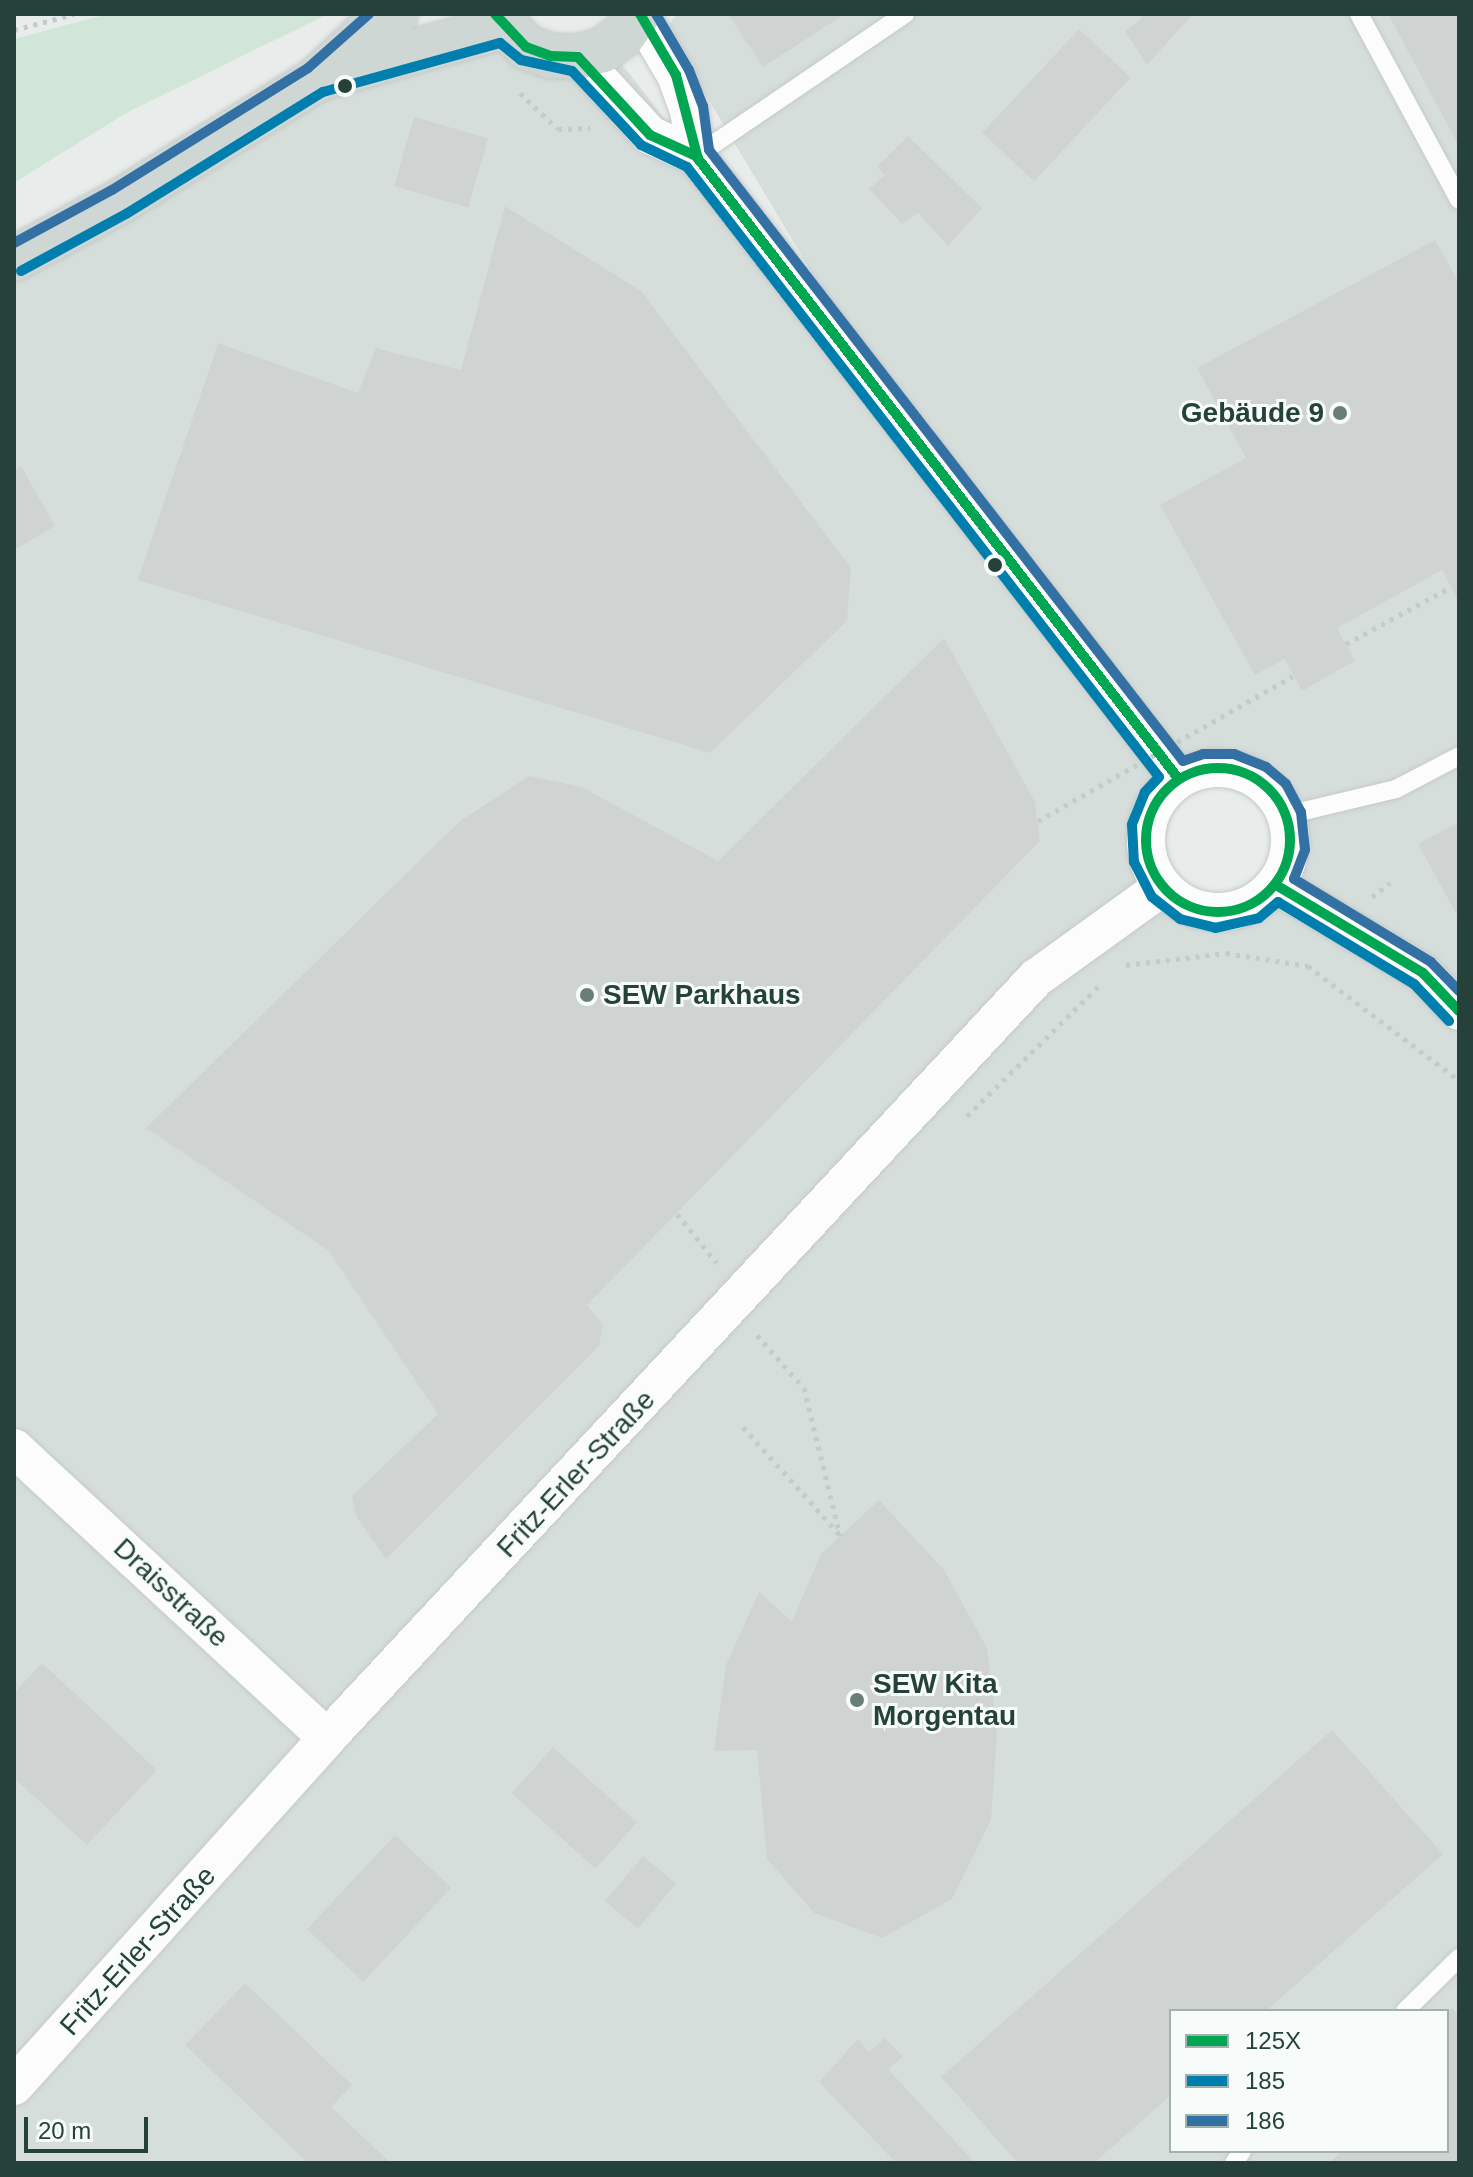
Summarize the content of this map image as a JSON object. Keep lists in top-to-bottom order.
{
  "streets": {
    "street": ["Fritz-Erler-Straße", "Draisstraße"]
  },
  "crossings": [
    ["Fritz-Erler-Straße", "Draisstraße"]
  ],
  "places": ["Gebäude 9", "SEW Parkhaus", "SEW Kita Morgentau"],
  "lines": ["transit line 125X", "transit line 186", "transit line 185"],
  "legend": ["125X", "185", "186"],
  "scale_bar": "20 m"
}
